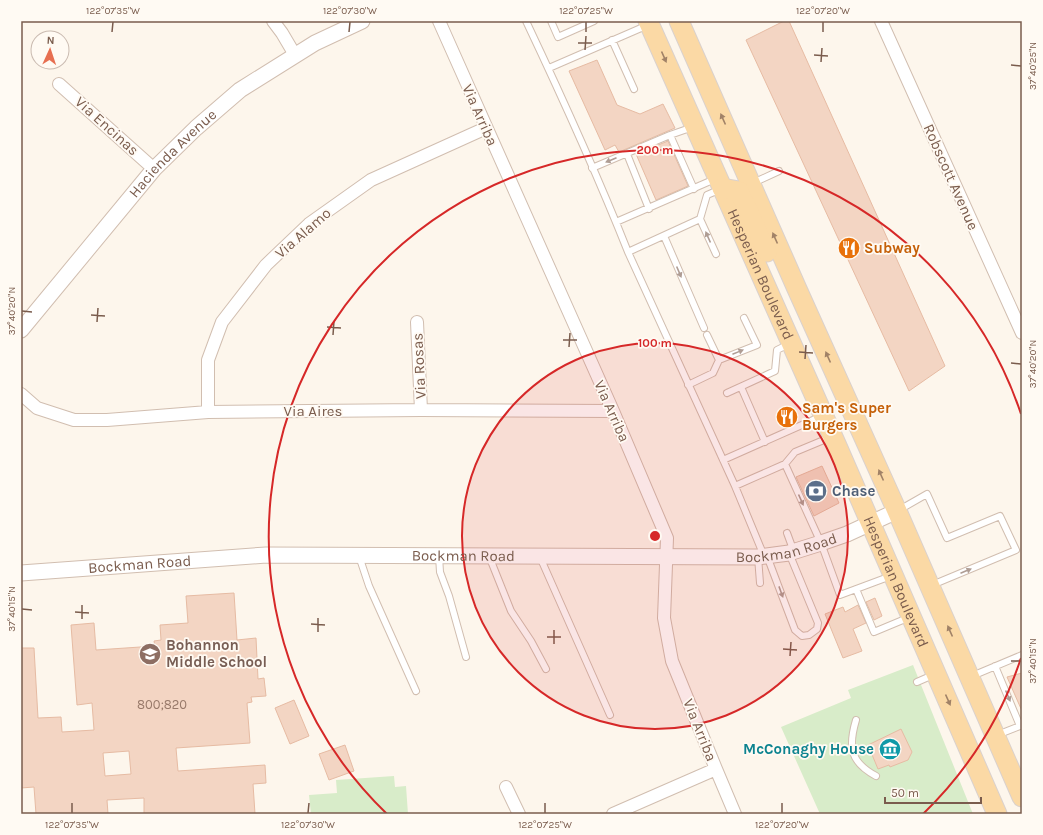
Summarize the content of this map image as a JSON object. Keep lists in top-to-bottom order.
{
  "streets": {
    "main road": ["Hesperian Boulevard"],
    "street": [
      "Via Arriba",
      "Via Encinas",
      "Hacienda Avenue",
      "Robscott Avenue",
      "Via Alamo",
      "Via Rosas",
      "Via Aires",
      "Bockman Road"
    ]
  },
  "crossings": [
    ["Via Arriba", "Via Alamo"],
    ["Via Arriba", "Via Aires"],
    ["Via Arriba", "Bockman Road"],
    ["Via Encinas", "Hacienda Avenue"],
    ["Via Alamo", "Via Aires"],
    ["Hesperian Boulevard", "Bockman Road"],
    ["Via Rosas", "Via Aires"]
  ],
  "places": {
    "restaurant": ["Subway", "Sam's Super Burgers"],
    "bank": ["Chase"],
    "school or university": ["Bohannon Middle School"],
    "museum": ["McConaghy House"]
  },
  "house_numbers": ["800;820"],
  "scale_bar": "50 m",
  "north": "top",
  "coordinates": [
    "122°07'35\"W",
    "122°07'30\"W",
    "122°07'25\"W",
    "122°07'20\"W",
    "37°40'25\"N",
    "37°40'20\"N",
    "37°40'15\"N"
  ],
  "rings": ["200 m", "100 m"]
}
